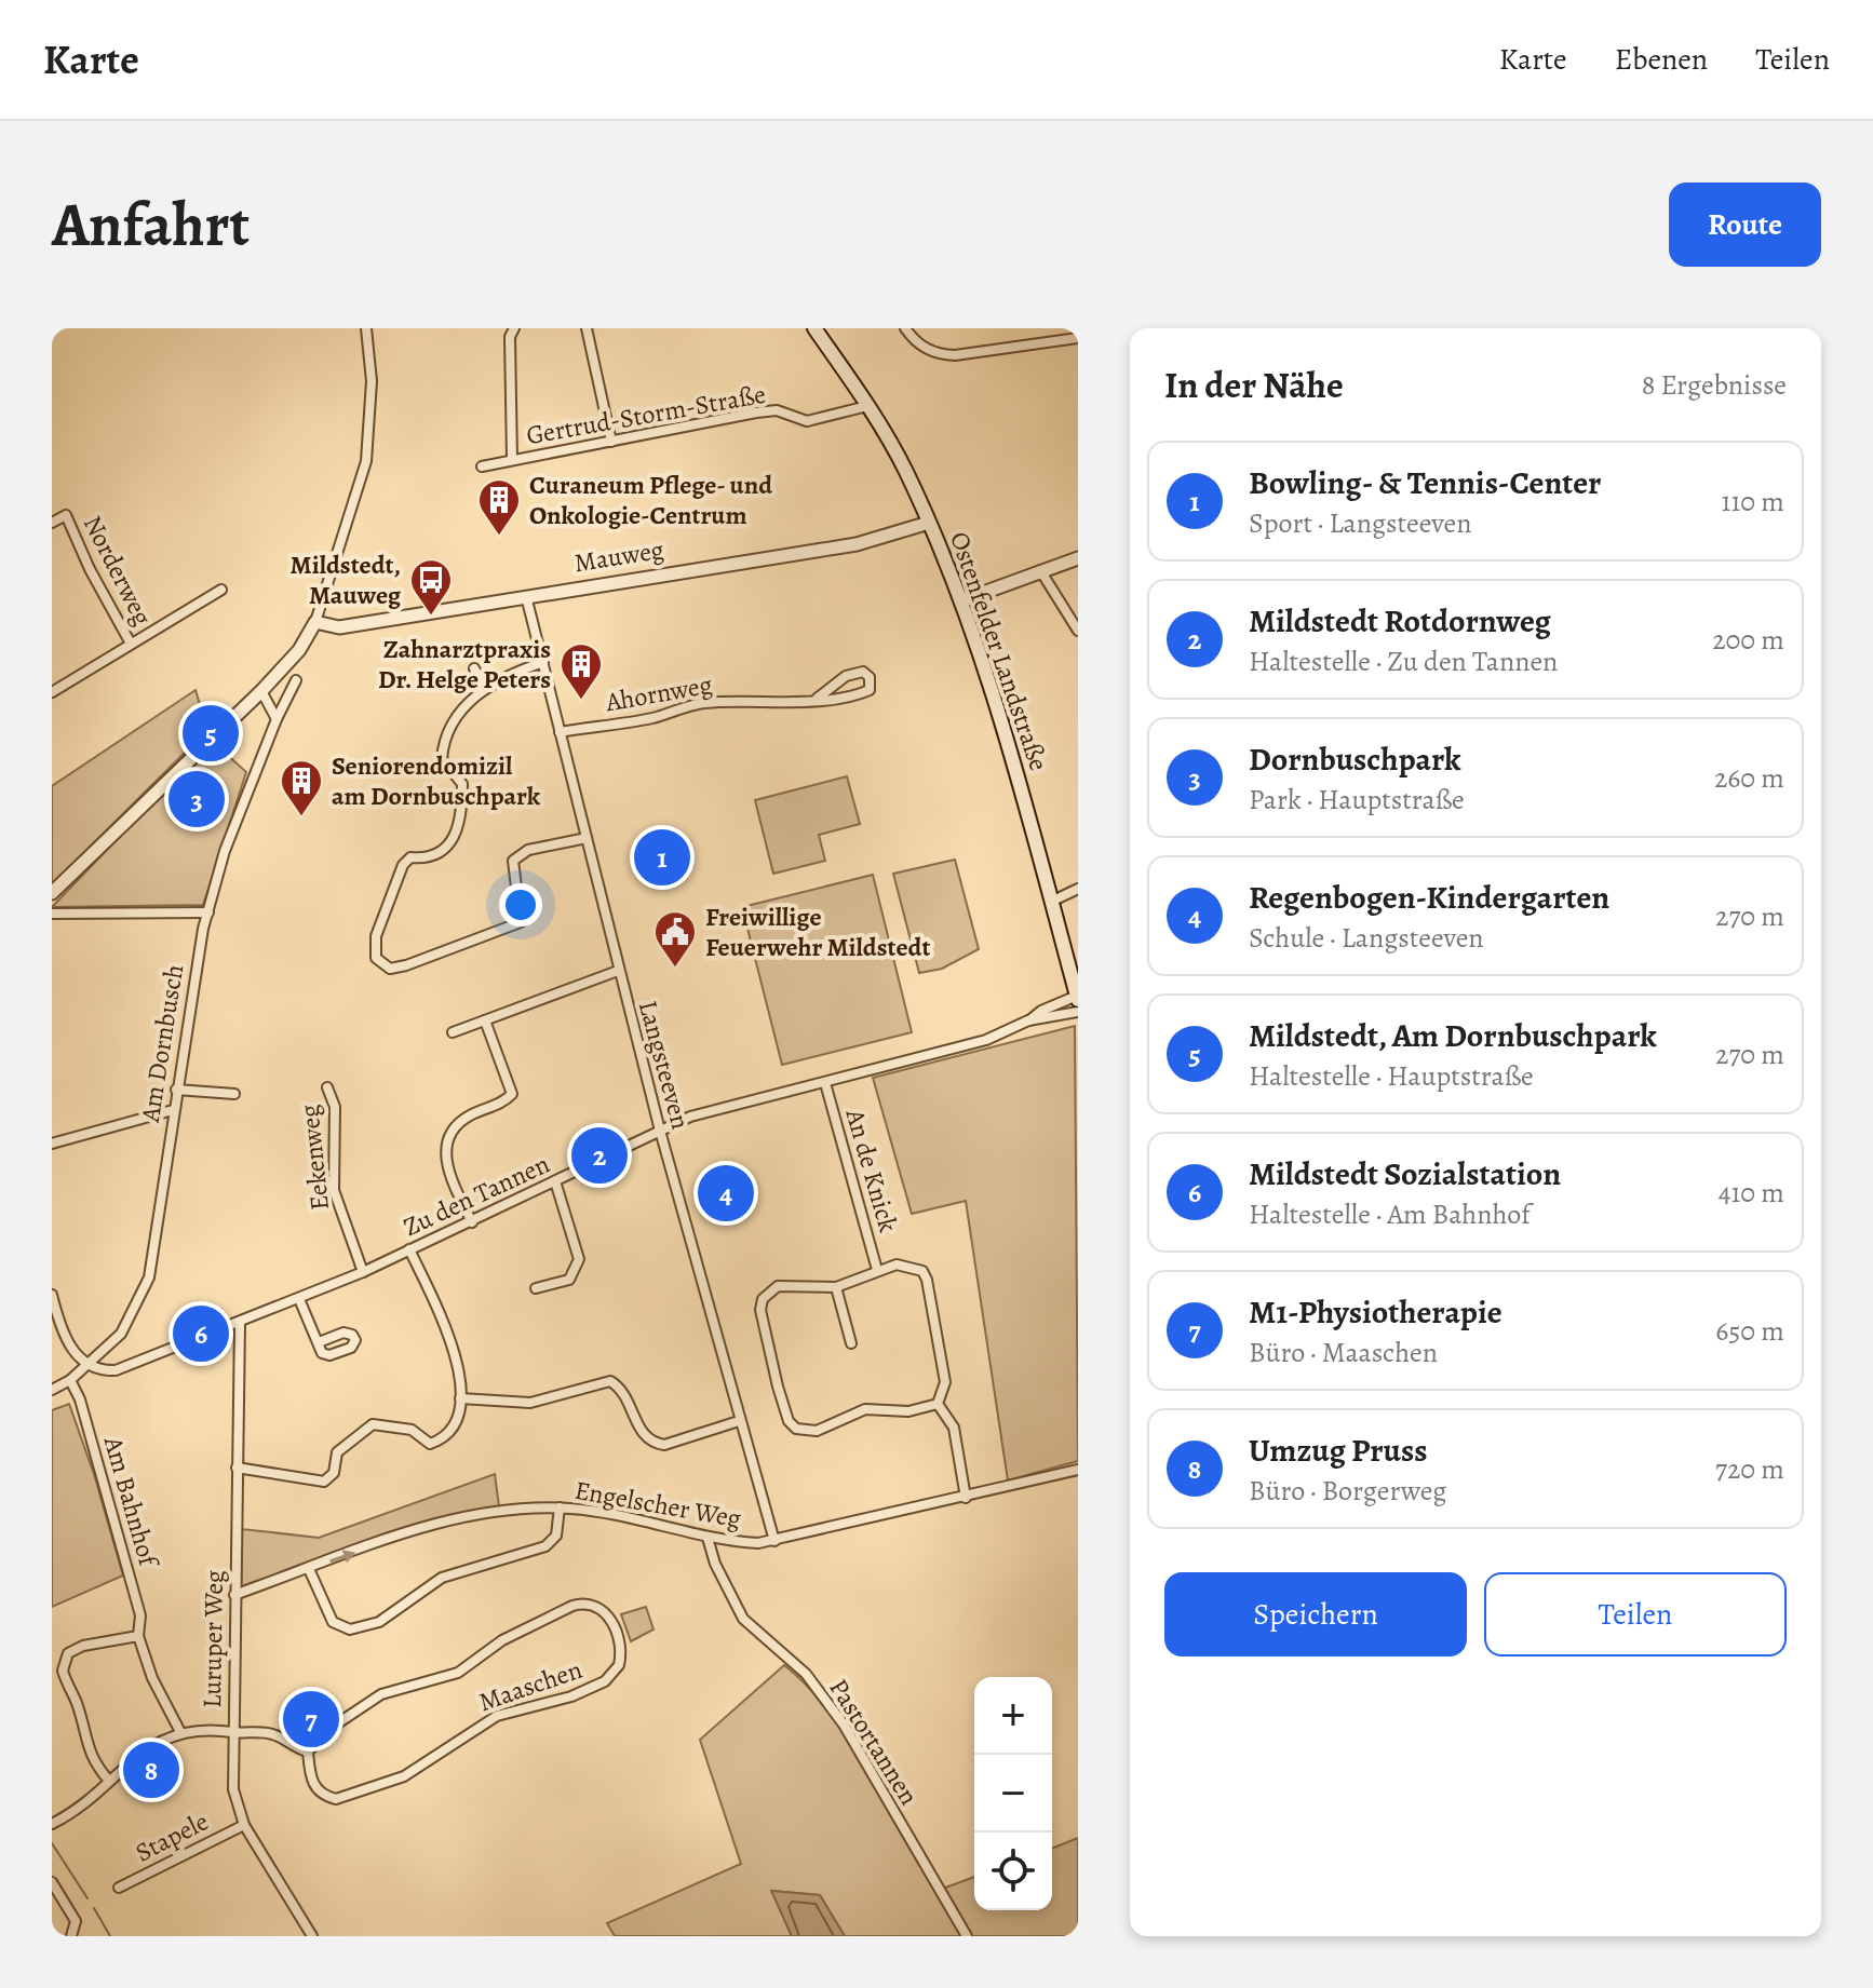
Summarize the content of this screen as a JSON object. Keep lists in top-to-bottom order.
{
  "streets": {
    "main road": ["Ostenfelder Landstraße"],
    "street": [
      "Gertrud-Storm-Straße",
      "Mauweg",
      "Norderweg",
      "Ahornweg",
      "Am Dornbusch",
      "Langsteeven",
      "Eekenweg",
      "An de Knick",
      "Zu den Tannen",
      "Am Bahnhof",
      "Engelscher Weg",
      "Luruper Weg",
      "Maaschen",
      "Pastortannen",
      "Stapele"
    ]
  },
  "crossings": [
    ["Gertrud-Storm-Straße", "Ostenfelder Landstraße"],
    ["Mauweg", "Ostenfelder Landstraße"],
    ["Mauweg", "Langsteeven"],
    ["Ostenfelder Landstraße", "Zu den Tannen"],
    ["Ahornweg", "Langsteeven"],
    ["Am Dornbusch", "Am Bahnhof"],
    ["Langsteeven", "Zu den Tannen"],
    ["Langsteeven", "Engelscher Weg"],
    ["Eekenweg", "Zu den Tannen"],
    ["An de Knick", "Zu den Tannen"],
    ["Zu den Tannen", "Luruper Weg"],
    ["Engelscher Weg", "Luruper Weg"],
    ["Engelscher Weg", "Pastortannen"],
    ["Luruper Weg", "Stapele"]
  ],
  "places": {
    "building": ["Curaneum Pflege- und Onkologie-Centrum", "Zahnarztpraxis Dr. Helge Peters", "Seniorendomizil am Dornbuschpark"],
    "bus stop": ["Mildstedt, Mauweg"],
    "public building": ["Freiwillige Feuerwehr Mildstedt"]
  },
  "page": {
    "header": "Karte",
    "nav": ["Karte", "Ebenen", "Teilen"],
    "buttons": [
      "Route",
      ["Speichern", "Teilen"]
    ],
    "title": "Anfahrt",
    "heading": ["In der Nähe", "8 Ergebnisse"],
    "list": [
      {
        "mark": "1",
        "name": "Bowling- & Tennis-Center",
        "note": "Sport · Langsteeven",
        "value": "110 m"
      },
      {
        "mark": "2",
        "name": "Mildstedt Rotdornweg",
        "note": "Haltestelle · Zu den Tannen",
        "value": "200 m"
      },
      {
        "mark": "3",
        "name": "Dornbuschpark",
        "note": "Park · Hauptstraße",
        "value": "260 m"
      },
      {
        "mark": "4",
        "name": "Regenbogen-Kindergarten",
        "note": "Schule · Langsteeven",
        "value": "270 m"
      },
      {
        "mark": "5",
        "name": "Mildstedt, Am Dornbuschpark",
        "note": "Haltestelle · Hauptstraße",
        "value": "270 m"
      },
      {
        "mark": "6",
        "name": "Mildstedt Sozialstation",
        "note": "Haltestelle · Am Bahnhof",
        "value": "410 m"
      },
      {
        "mark": "7",
        "name": "M1-Physiotherapie",
        "note": "Büro · Maaschen",
        "value": "650 m"
      },
      {
        "mark": "8",
        "name": "Umzug Pruss",
        "note": "Büro · Borgerweg",
        "value": "720 m"
      }
    ],
    "pins": [
      "5",
      "3",
      "1",
      "2",
      "4",
      "6",
      "7",
      "8"
    ],
    "map_buttons": ["+", "−"]
  }
}
